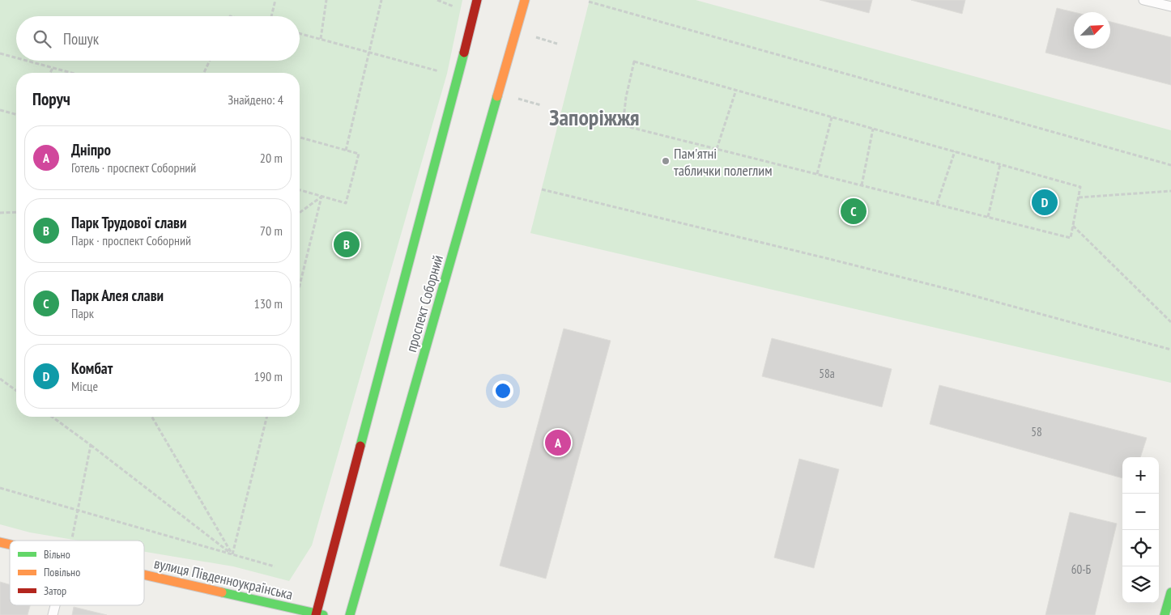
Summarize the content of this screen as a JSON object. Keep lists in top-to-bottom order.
{
  "streets": {
    "main road": ["проспект Соборний", "вулиця Південноукраїнська"]
  },
  "crossings": [
    ["проспект Соборний", "вулиця Південноукраїнська"]
  ],
  "districts": ["Запоріжжя"],
  "places": ["Пам'ятні таблички полеглим"],
  "house_numbers": ["58а", "58", "60-Б"],
  "legend": ["Вільно", "Повільно", "Затор"],
  "north": "top right",
  "page": {
    "search": "Пошук",
    "heading": ["Поруч", "Знайдено: 4"],
    "list": [
      {
        "mark": "A",
        "name": "Дніпро",
        "note": "Готель · проспект Соборний",
        "value": "20 m"
      },
      {
        "mark": "B",
        "name": "Парк Трудової слави",
        "note": "Парк · проспект Соборний",
        "value": "70 m"
      },
      {
        "mark": "C",
        "name": "Парк Алея слави",
        "note": "Парк",
        "value": "130 m"
      },
      {
        "mark": "D",
        "name": "Комбат",
        "note": "Місце",
        "value": "190 m"
      }
    ],
    "pins": [
      "D",
      "C",
      "B",
      "A"
    ],
    "map_buttons": ["+", "−"]
  }
}
